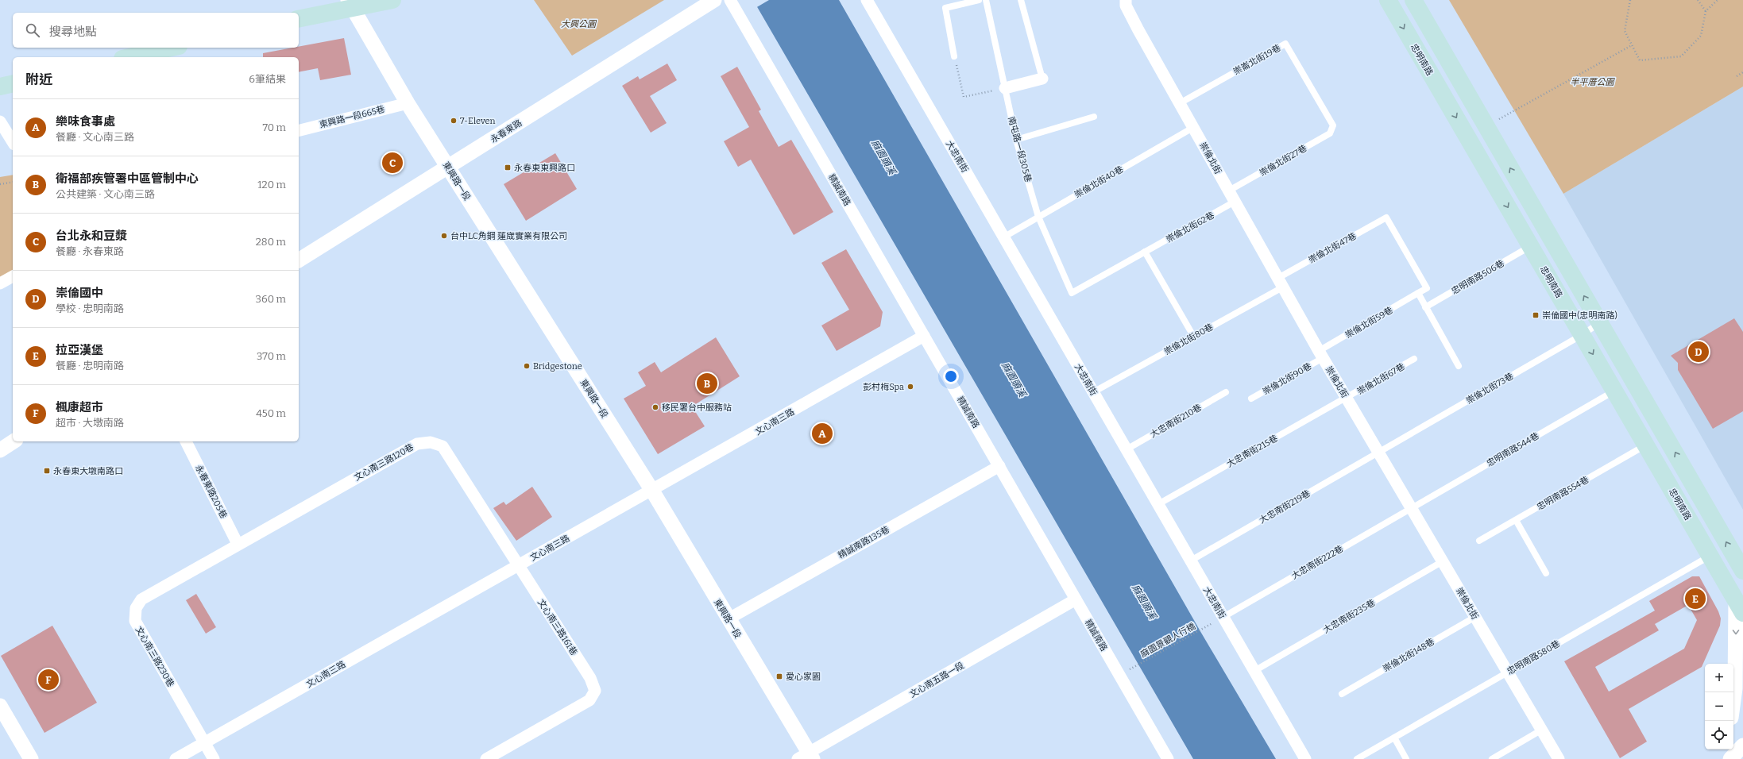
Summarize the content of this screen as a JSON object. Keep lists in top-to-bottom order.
{
  "streets": {
    "main road": ["忠明南路"],
    "street": [
      "東興路一段665巷",
      "永春東路",
      "大忠南街",
      "崇倫北街",
      "東興路一段",
      "精誠南路",
      "文心南三路",
      "文心南三路120巷",
      "永春東路205巷",
      "精誠南路135巷",
      "文心南三路161巷",
      "文心南三路230巷",
      "文心南五路一段"
    ],
    "lane": [
      "崇崙北街19巷",
      "南屯路一段305巷",
      "崇倫北街27巷",
      "崇倫北街40巷",
      "崇倫北街62巷",
      "崇倫北街47巷",
      "忠明南路506巷",
      "崇倫北街59巷",
      "崇倫北街80巷",
      "崇倫北街90巷",
      "崇倫北街67巷",
      "崇倫北街73巷",
      "大忠南街210巷",
      "忠明南路544巷",
      "大忠南街215巷",
      "忠明南路554巷",
      "大忠南街219巷",
      "大忠南街222巷",
      "大忠南街235巷",
      "崇倫北街148巷",
      "忠明南路580巷"
    ],
    "path": ["麻園景觀人行橋"]
  },
  "crossings": [
    ["崇崙北街19巷", "崇倫北街"],
    ["崇崙北街19巷", "崇倫北街27巷"],
    ["忠明南路", "忠明南路506巷"],
    ["忠明南路", "崇倫北街73巷"],
    ["忠明南路", "忠明南路544巷"],
    ["忠明南路", "忠明南路554巷"],
    ["忠明南路", "忠明南路580巷"],
    ["東興路一段665巷", "東興路一段"],
    ["永春東路", "東興路一段"],
    ["南屯路一段305巷", "崇倫北街40巷"],
    ["南屯路一段305巷", "崇倫北街62巷"],
    ["大忠南街", "崇倫北街40巷"],
    ["大忠南街", "崇倫北街80巷"],
    ["大忠南街", "大忠南街210巷"],
    ["大忠南街", "大忠南街215巷"],
    ["大忠南街", "大忠南街219巷"],
    ["大忠南街", "大忠南街222巷"],
    ["大忠南街", "大忠南街235巷"],
    ["大忠南街", "麻園景觀人行橋"],
    ["崇倫北街", "崇倫北街27巷"],
    ["崇倫北街", "崇倫北街40巷"],
    ["崇倫北街", "崇倫北街62巷"],
    ["崇倫北街", "崇倫北街47巷"],
    ["崇倫北街", "崇倫北街59巷"],
    ["崇倫北街", "崇倫北街80巷"],
    ["崇倫北街", "崇倫北街90巷"],
    ["崇倫北街", "崇倫北街67巷"],
    ["崇倫北街", "崇倫北街73巷"],
    ["崇倫北街", "忠明南路544巷"],
    ["崇倫北街", "大忠南街215巷"],
    ["崇倫北街", "大忠南街219巷"],
    ["崇倫北街", "大忠南街222巷"],
    ["崇倫北街", "大忠南街235巷"],
    ["崇倫北街", "崇倫北街148巷"],
    ["崇倫北街", "忠明南路580巷"],
    ["東興路一段", "文心南三路"],
    ["東興路一段", "精誠南路135巷"],
    ["東興路一段", "文心南五路一段"],
    ["精誠南路", "文心南三路"],
    ["精誠南路", "精誠南路135巷"],
    ["精誠南路", "麻園景觀人行橋"],
    ["精誠南路", "文心南五路一段"],
    ["崇倫北街47巷", "崇倫北街59巷"],
    ["崇倫北街47巷", "崇倫北街80巷"],
    ["崇倫北街59巷", "崇倫北街90巷"],
    ["崇倫北街67巷", "大忠南街215巷"],
    ["崇倫北街73巷", "大忠南街219巷"],
    ["文心南三路", "文心南三路120巷"],
    ["文心南三路", "文心南三路161巷"],
    ["文心南三路", "文心南三路230巷"],
    ["忠明南路544巷", "大忠南街222巷"],
    ["文心南三路120巷", "永春東路205巷"],
    ["文心南三路120巷", "文心南三路161巷"],
    ["文心南三路120巷", "文心南三路230巷"],
    ["永春東路205巷", "文心南三路230巷"],
    ["大忠南街222巷", "麻園景觀人行橋"]
  ],
  "water": ["麻園頭溪"],
  "parks": ["大興公園", "半平厝公園"],
  "places": {
    "other": [
      "7-Eleven",
      "台中LC角鋼 蓮宬實業有限公司",
      "Bridgestone",
      "彭村梅Spa",
      "移民署台中服務站"
    ],
    "transit": [
      "永春東東興路口",
      "崇倫國中(忠明南路)",
      "永春東大墩南路口",
      "愛心家園"
    ]
  },
  "page": {
    "search": "搜尋地點",
    "heading": ["附近", "6筆結果"],
    "list": [
      {
        "mark": "A",
        "name": "樂味食事處",
        "note": "餐廳 · 文心南三路",
        "value": "70 m"
      },
      {
        "mark": "B",
        "name": "衛福部疾管署中區管制中心",
        "note": "公共建築 · 文心南三路",
        "value": "120 m"
      },
      {
        "mark": "C",
        "name": "台北永和豆漿",
        "note": "餐廳 · 永春東路",
        "value": "280 m"
      },
      {
        "mark": "D",
        "name": "崇倫國中",
        "note": "學校 · 忠明南路",
        "value": "360 m"
      },
      {
        "mark": "E",
        "name": "拉亞漢堡",
        "note": "餐廳 · 忠明南路",
        "value": "370 m"
      },
      {
        "mark": "F",
        "name": "楓康超市",
        "note": "超市 · 大墩南路",
        "value": "450 m"
      }
    ],
    "pins": [
      "C",
      "D",
      "B",
      "A",
      "E",
      "F"
    ],
    "map_buttons": ["+", "−"]
  }
}
